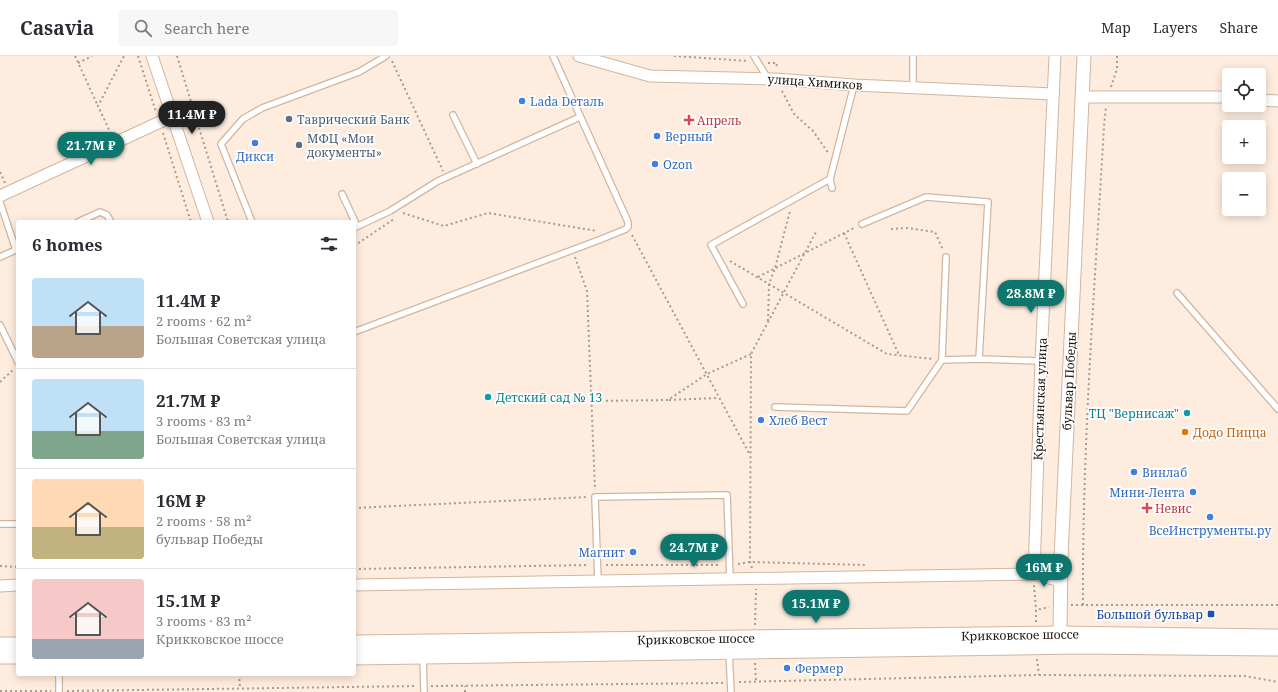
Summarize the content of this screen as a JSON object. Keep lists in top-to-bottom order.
{
  "streets": {
    "main road": ["Крикковское шоссе"],
    "street": ["улица Химиков", "бульвар Победы", "Крестьянская улица"]
  },
  "crossings": [
    ["улица Химиков", "Крестьянская улица"],
    ["бульвар Победы", "Крикковское шоссе"]
  ],
  "places": {
    "other": [
      "Lada Dеталь",
      "Таврический Банк",
      "Верный",
      "Дикси",
      "МФЦ «Мои документы»",
      "Ozon",
      "Детский сад № 13",
      "ТЦ \"Вернисаж\"",
      "Хлеб Вест",
      "Додо Пицца",
      "Винлаб",
      "Мини-Лента",
      "ВсеИнструменты.ру",
      "Магнит",
      "Фермер"
    ],
    "health": ["Апрель", "Невис"],
    "transit": ["Большой бульвар"]
  },
  "page": {
    "header": "Casavia",
    "search": "Search here",
    "nav": ["Map", "Layers", "Share"],
    "map_buttons": ["+", "−"],
    "price": [
      "11.4M ₽",
      "21.7M ₽",
      "28.8M ₽",
      "24.7M ₽",
      "16M ₽",
      "15.1M ₽"
    ],
    "heading": "6 homes",
    "list": [
      {
        "name": "11.4M ₽",
        "note": "2 rooms · 62 m² · Большая Советская улица"
      },
      {
        "name": "21.7M ₽",
        "note": "3 rooms · 83 m² · Большая Советская улица"
      },
      {
        "name": "16M ₽",
        "note": "2 rooms · 58 m² · бульвар Победы"
      },
      {
        "name": "15.1M ₽",
        "note": "3 rooms · 83 m² · Крикковское шоссе"
      }
    ]
  }
}
